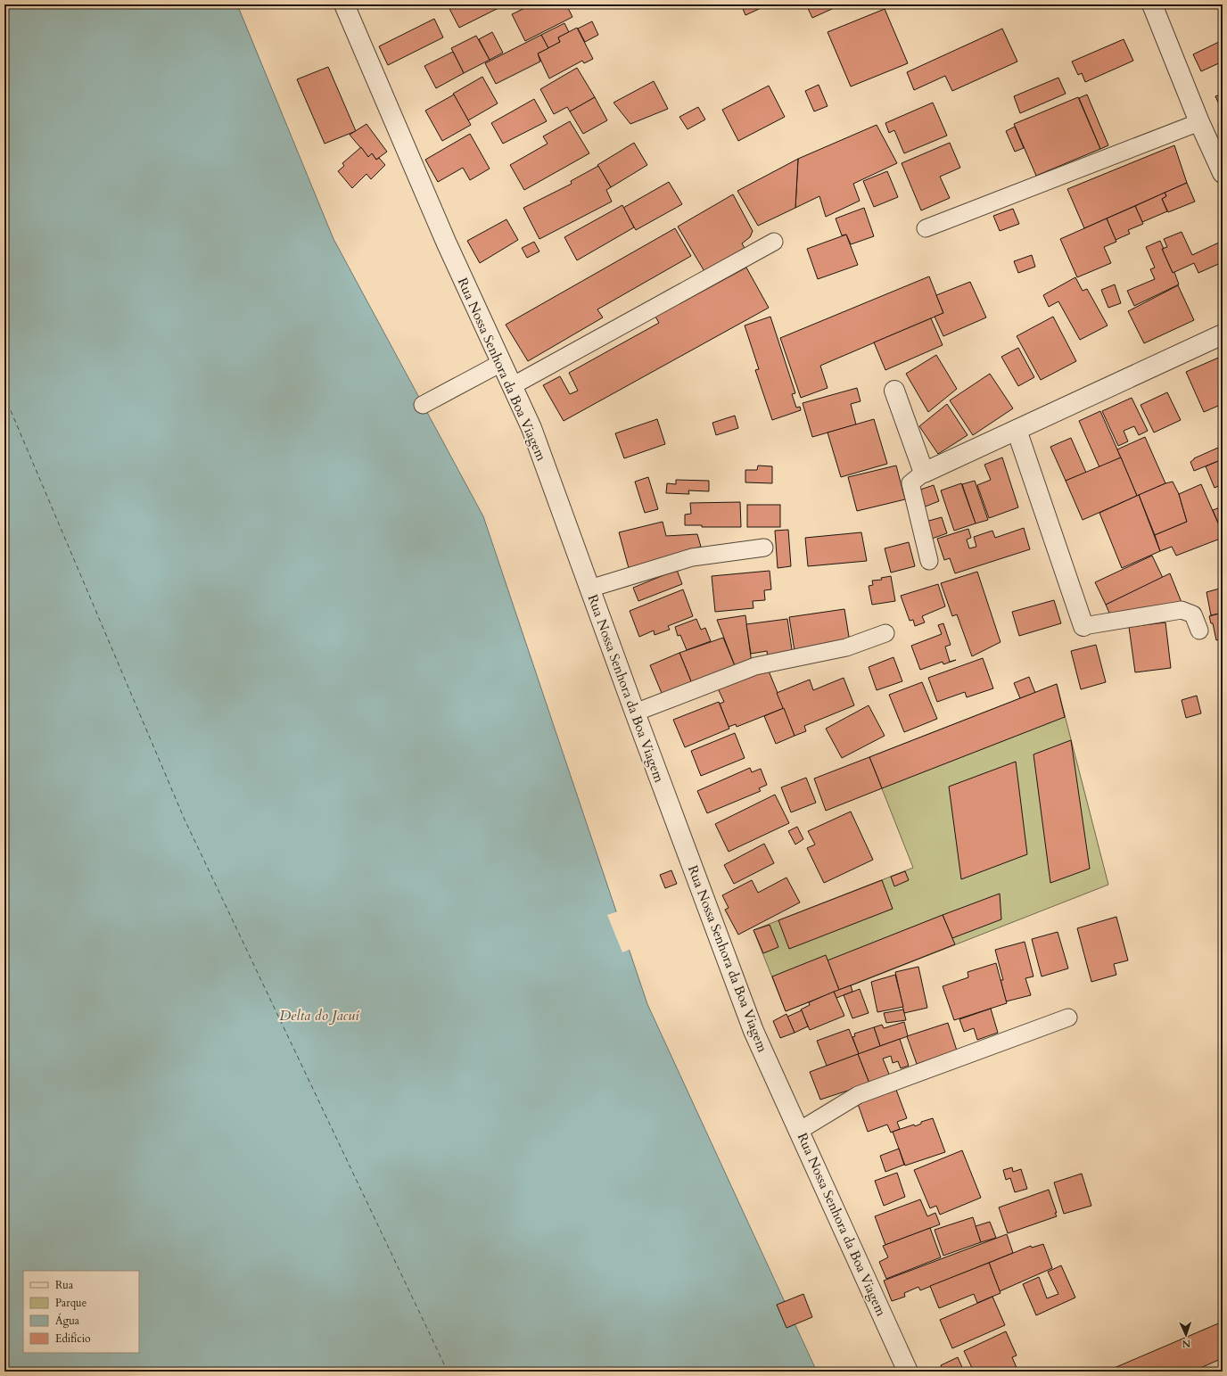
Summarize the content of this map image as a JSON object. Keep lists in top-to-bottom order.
{
  "streets": {
    "street": ["Rua Nossa Senhora da Boa Viagem"]
  },
  "water": ["Delta do Jacuí"],
  "legend": [
    "Rua",
    "Parque",
    "Água",
    "Edifício"
  ],
  "north": "bottom"
}
